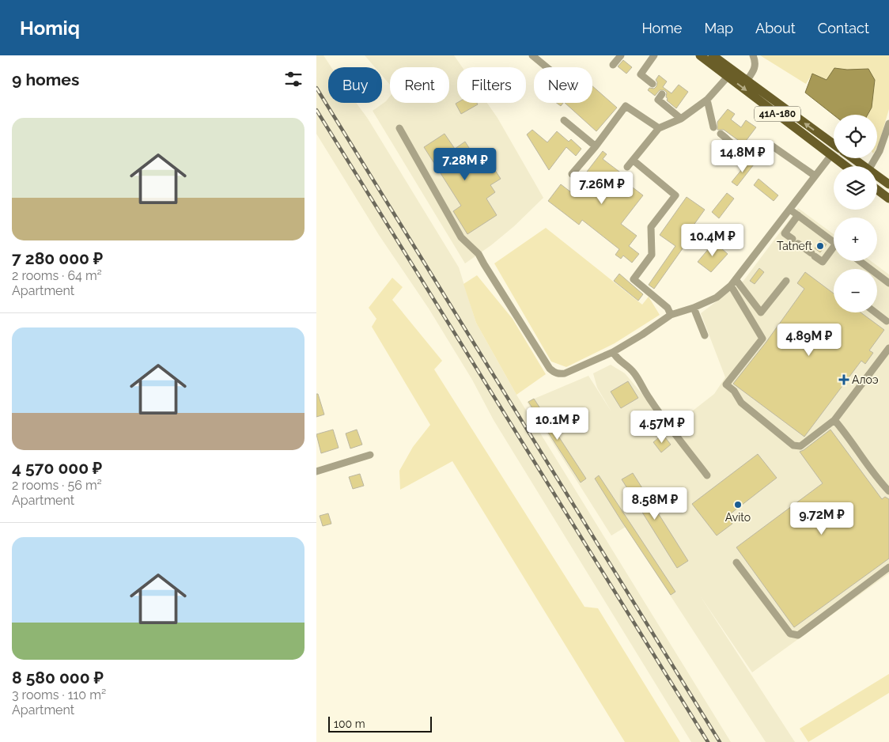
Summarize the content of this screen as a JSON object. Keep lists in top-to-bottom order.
{
  "streets": {
    "main road": ["41А-180"]
  },
  "places": {
    "other": ["Tatneft", "Avito"],
    "health": ["Алоэ"]
  },
  "scale_bar": "100 m",
  "page": {
    "header": "Homiq",
    "nav": [
      "Home",
      "Map",
      "About",
      "Contact"
    ],
    "heading": "9 homes",
    "chip": [
      "Buy",
      "Rent",
      "Filters",
      "New"
    ],
    "list": [
      {
        "name": "7 280 000 ₽",
        "note": "2 rooms · 64 m² · Apartment"
      },
      {
        "name": "4 570 000 ₽",
        "note": "2 rooms · 56 m² · Apartment"
      },
      {
        "name": "8 580 000 ₽",
        "note": "3 rooms · 110 m² · Apartment"
      }
    ],
    "map_buttons": ["+", "−"],
    "price": [
      "14.8M ₽",
      "7.28M ₽",
      "7.26M ₽",
      "10.4M ₽",
      "4.89M ₽",
      "10.1M ₽",
      "4.57M ₽",
      "8.58M ₽",
      "9.72M ₽"
    ],
    "scale": "100 m"
  }
}
